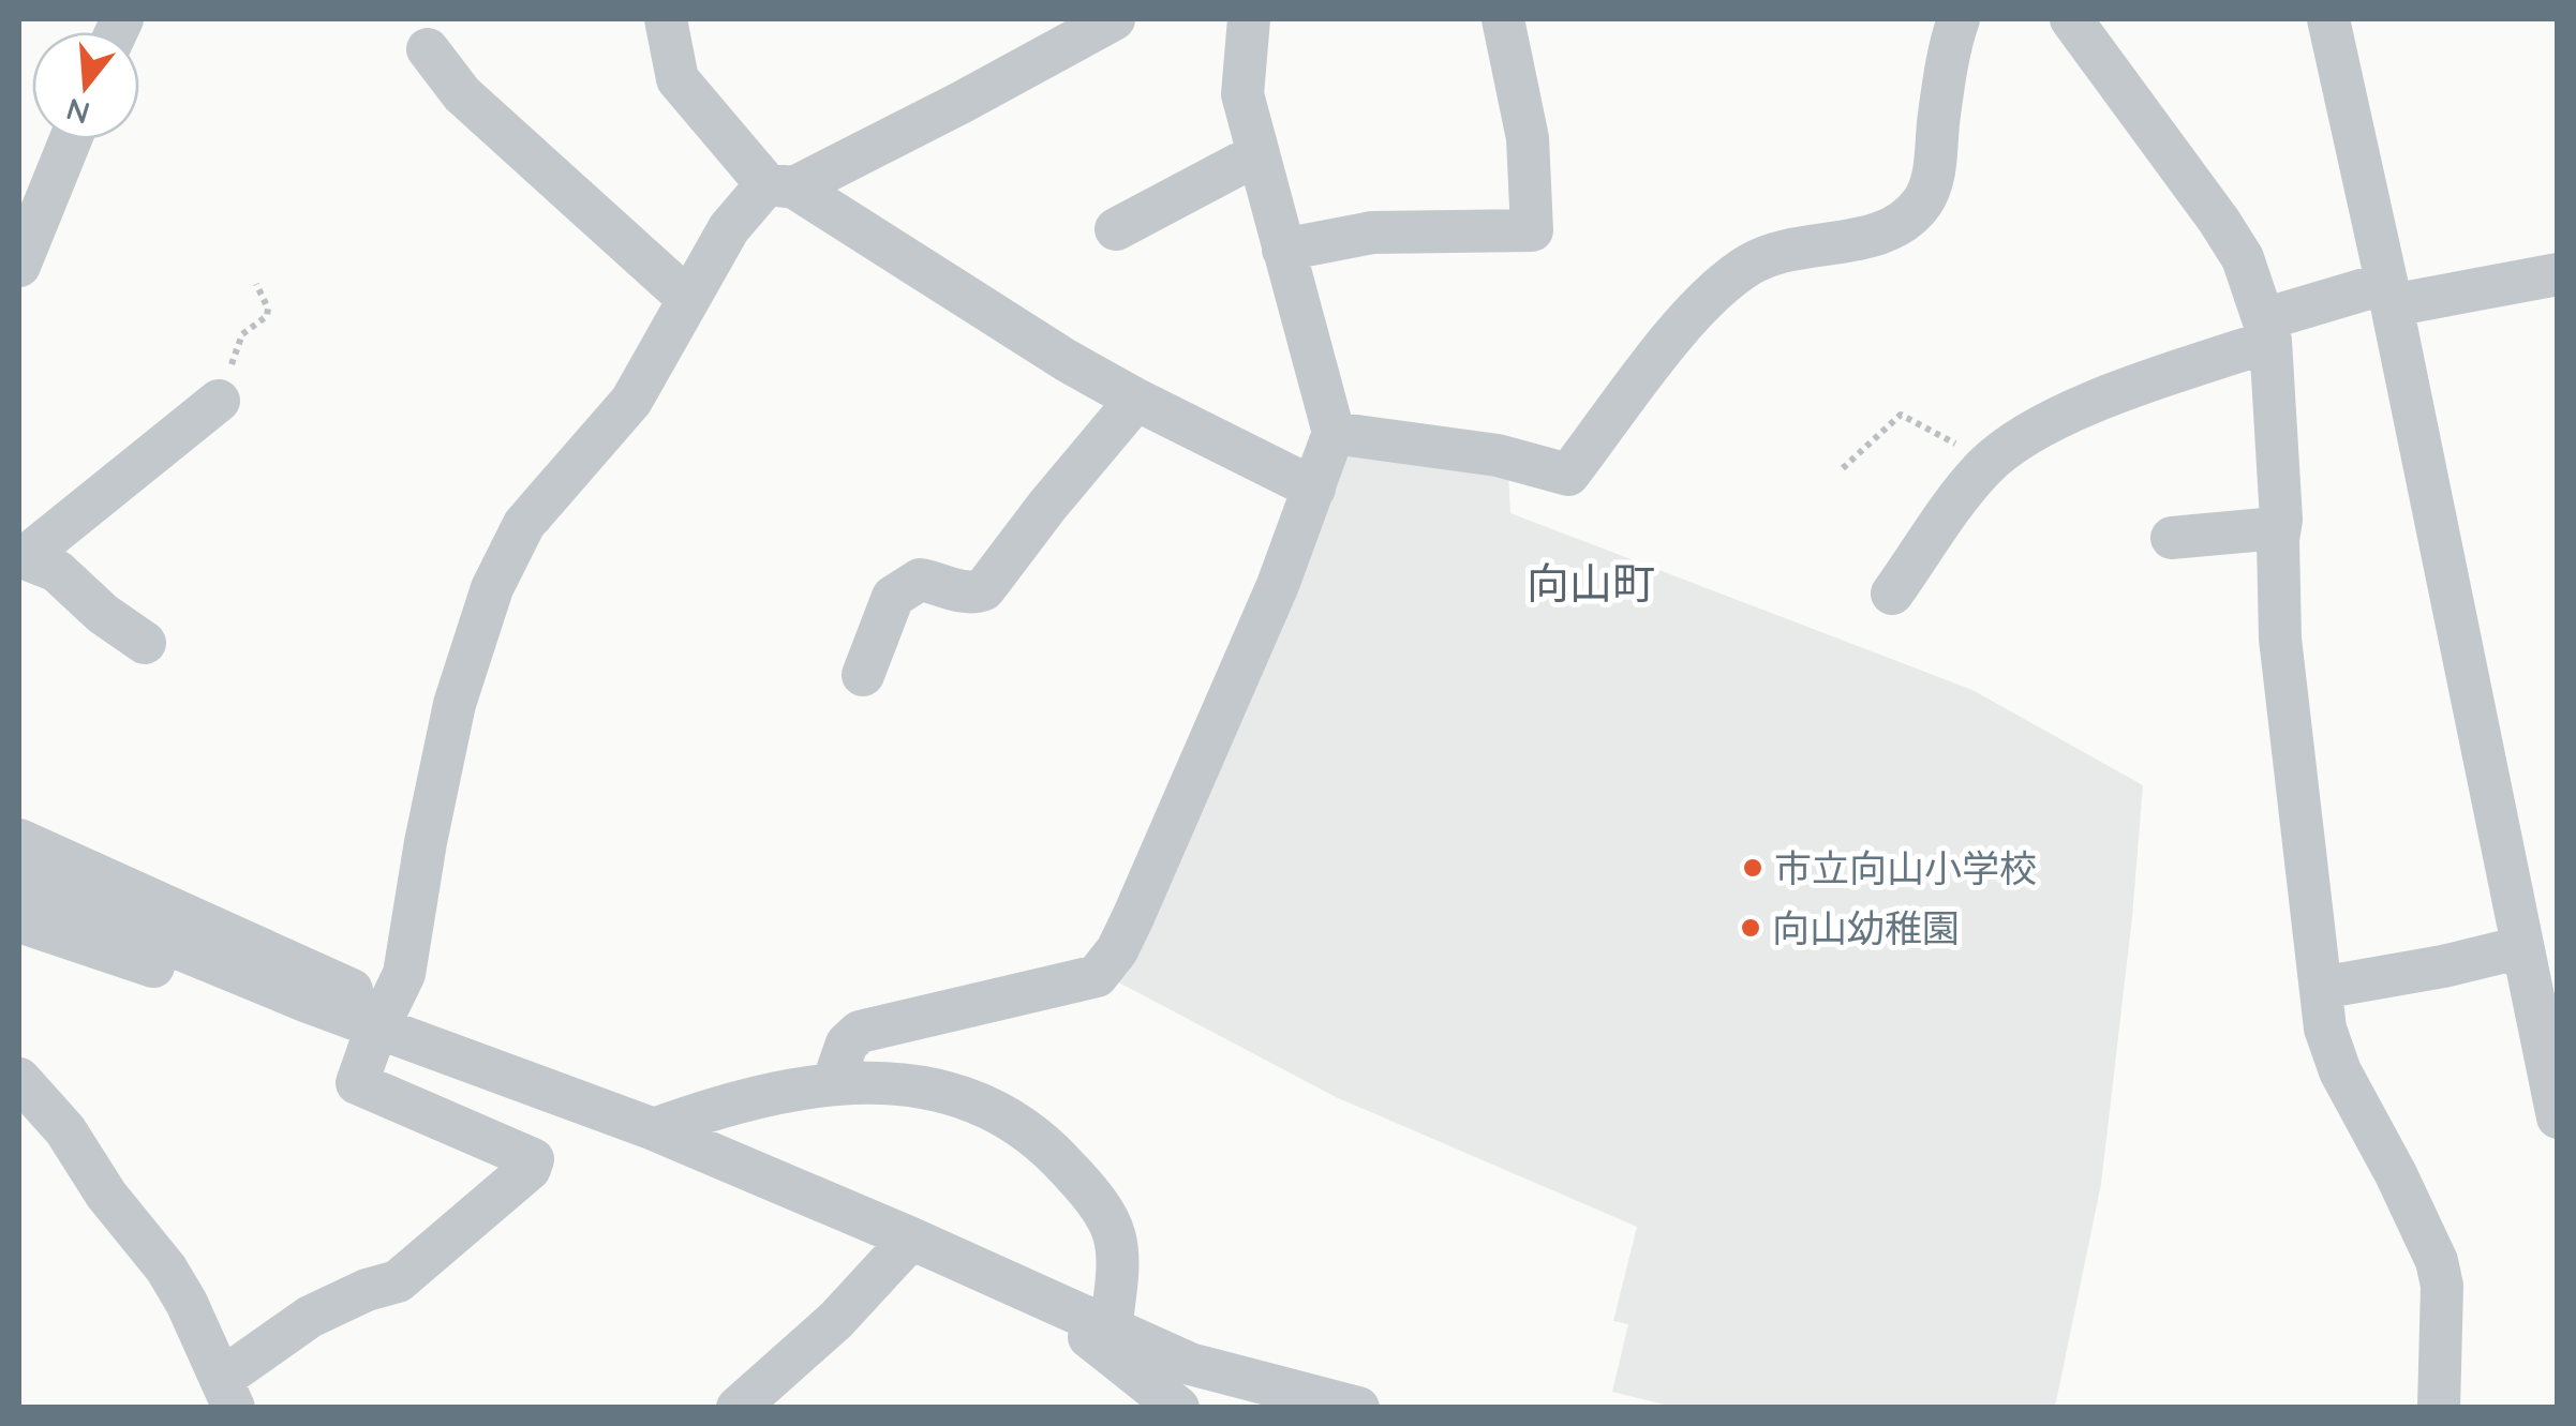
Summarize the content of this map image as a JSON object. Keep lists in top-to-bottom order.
{
  "districts": ["向山町"],
  "places": ["市立向山小学校", "向山幼稚園"],
  "north": "bottom"
}
